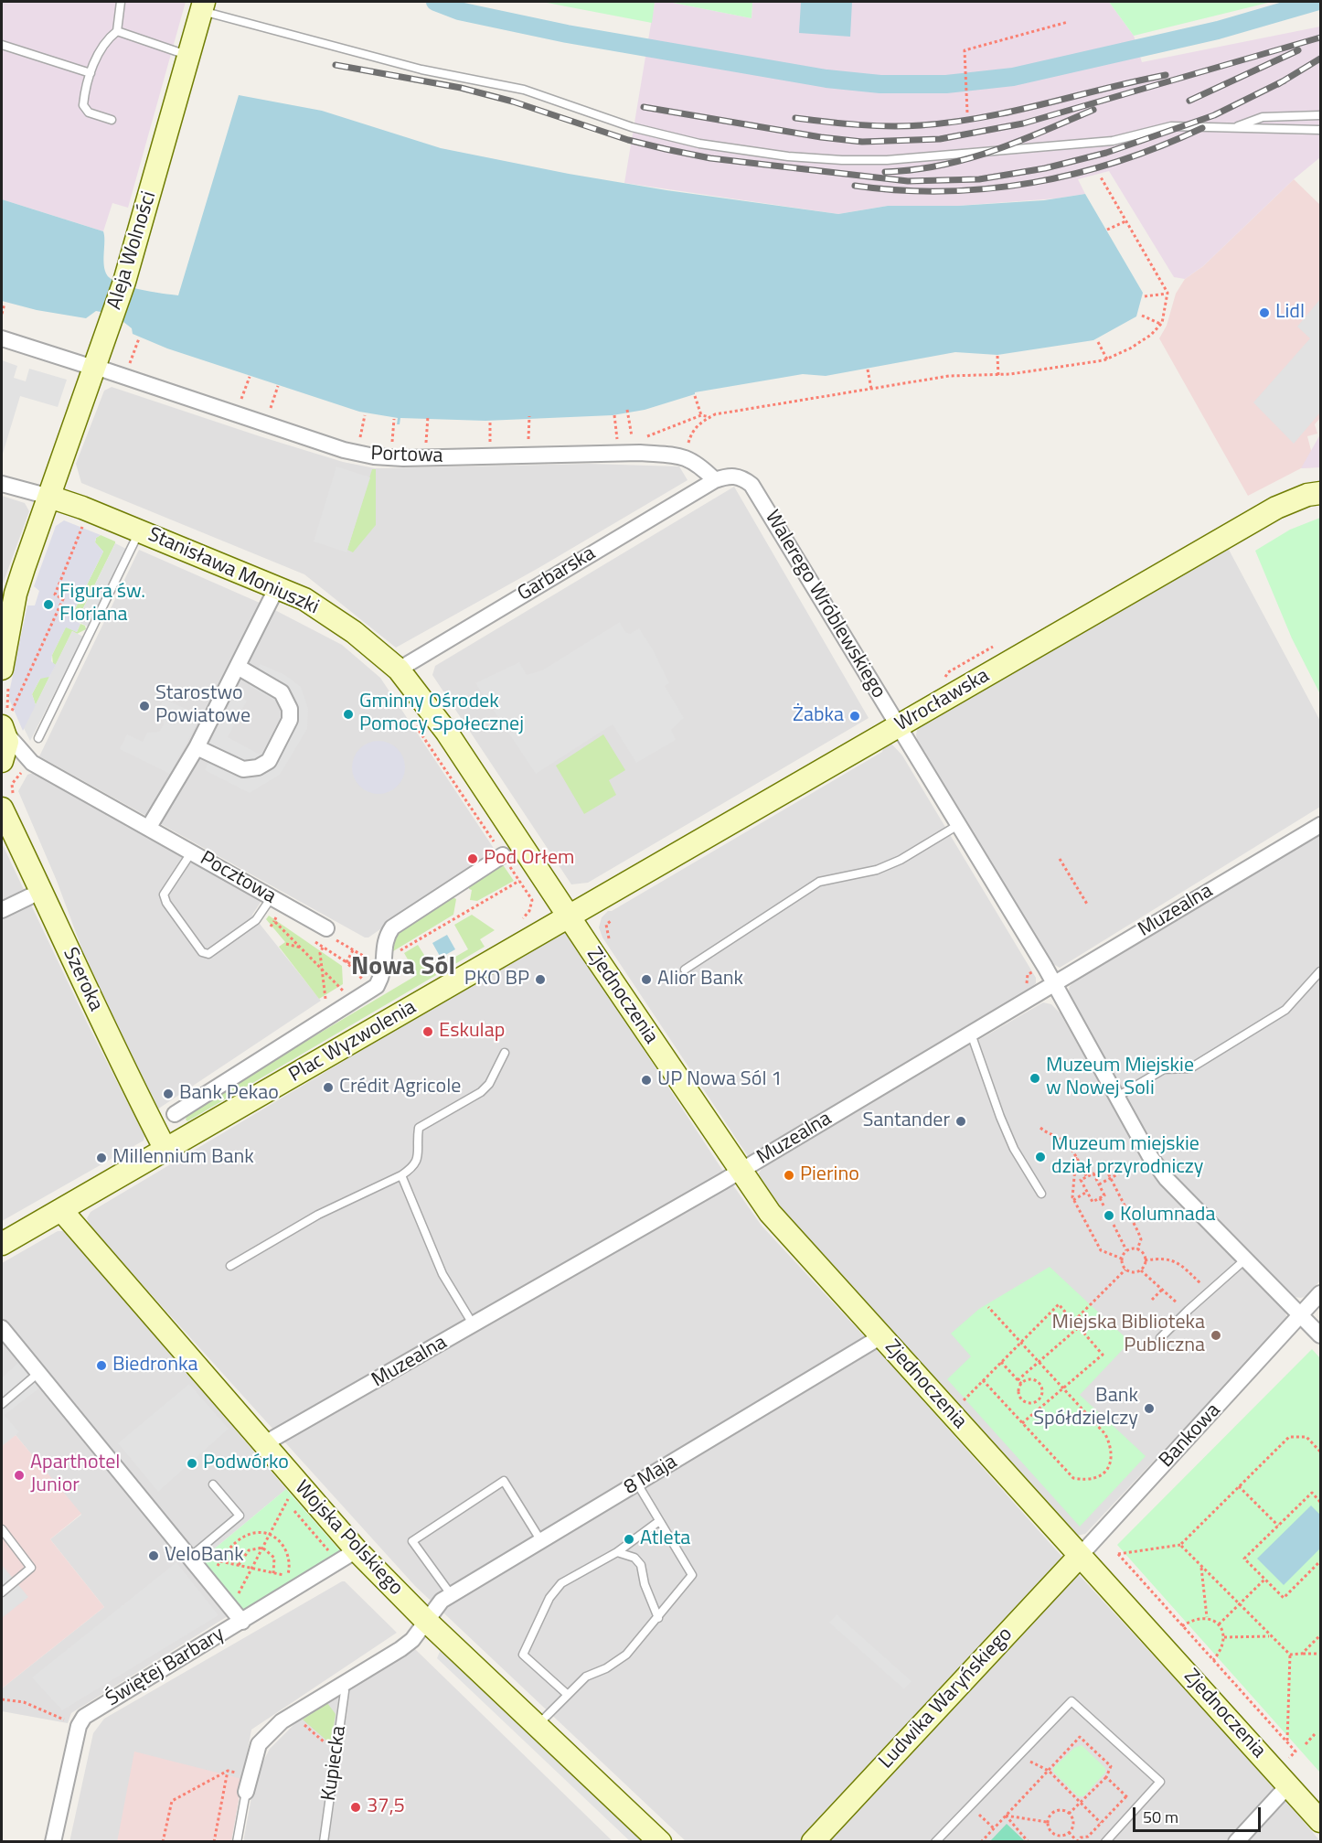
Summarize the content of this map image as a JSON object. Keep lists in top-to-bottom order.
{
  "streets": {
    "street": [
      "Aleja Wolności",
      "Portowa",
      "Stanisława Moniuszki",
      "Garbarska",
      "Walerego Wróblewskiego",
      "Wrocławska",
      "Pocztowa",
      "Muzealna",
      "Szeroka",
      "Zjednoczenia",
      "Plac Wyzwolenia",
      "Bankowa",
      "8 Maja",
      "Wojska Polskiego",
      "Świętej Barbary",
      "Ludwika Waryńskiego",
      "Kupiecka"
    ]
  },
  "crossings": [
    ["Aleja Wolności", "Stanisława Moniuszki"],
    ["Portowa", "Garbarska"],
    ["Portowa", "Walerego Wróblewskiego"],
    ["Stanisława Moniuszki", "Garbarska"],
    ["Stanisława Moniuszki", "Wrocławska"],
    ["Stanisława Moniuszki", "Zjednoczenia"],
    ["Stanisława Moniuszki", "Plac Wyzwolenia"],
    ["Garbarska", "Walerego Wróblewskiego"],
    ["Walerego Wróblewskiego", "Wrocławska"],
    ["Walerego Wróblewskiego", "Muzealna"],
    ["Walerego Wróblewskiego", "Bankowa"],
    ["Wrocławska", "Zjednoczenia"],
    ["Wrocławska", "Plac Wyzwolenia"],
    ["Muzealna", "Zjednoczenia"],
    ["Muzealna", "Wojska Polskiego"],
    ["Szeroka", "Plac Wyzwolenia"],
    ["Zjednoczenia", "Plac Wyzwolenia"],
    ["Zjednoczenia", "Bankowa"],
    ["Zjednoczenia", "8 Maja"],
    ["Zjednoczenia", "Ludwika Waryńskiego"],
    ["Plac Wyzwolenia", "Wojska Polskiego"],
    ["Bankowa", "Ludwika Waryńskiego"],
    ["8 Maja", "Wojska Polskiego"],
    ["8 Maja", "Kupiecka"],
    ["Wojska Polskiego", "Świętej Barbary"],
    ["Wojska Polskiego", "Kupiecka"]
  ],
  "districts": ["Nowa Sól"],
  "places": [
    "Lidl",
    "Figura św. Floriana",
    "Starostwo Powiatowe",
    "Gminny Ośrodek Pomocy Społecznej",
    "Żabka",
    "Pod Orłem",
    "PKO BP",
    "Alior Bank",
    "Eskulap",
    "Muzeum Miejskie w Nowej Soli",
    "UP Nowa Sól 1",
    "Crédit Agricole",
    "Bank Pekao",
    "Santander",
    "Muzeum miejskie dział przyrodniczy",
    "Millennium Bank",
    "Pierino",
    "Kolumnada",
    "Miejska Biblioteka Publiczna",
    "Biedronka",
    "Bank Spółdzielczy",
    "Podwórko",
    "Aparthotel Junior",
    "Atleta",
    "VeloBank",
    "37,5"
  ],
  "scale_bar": "50 m"
}
